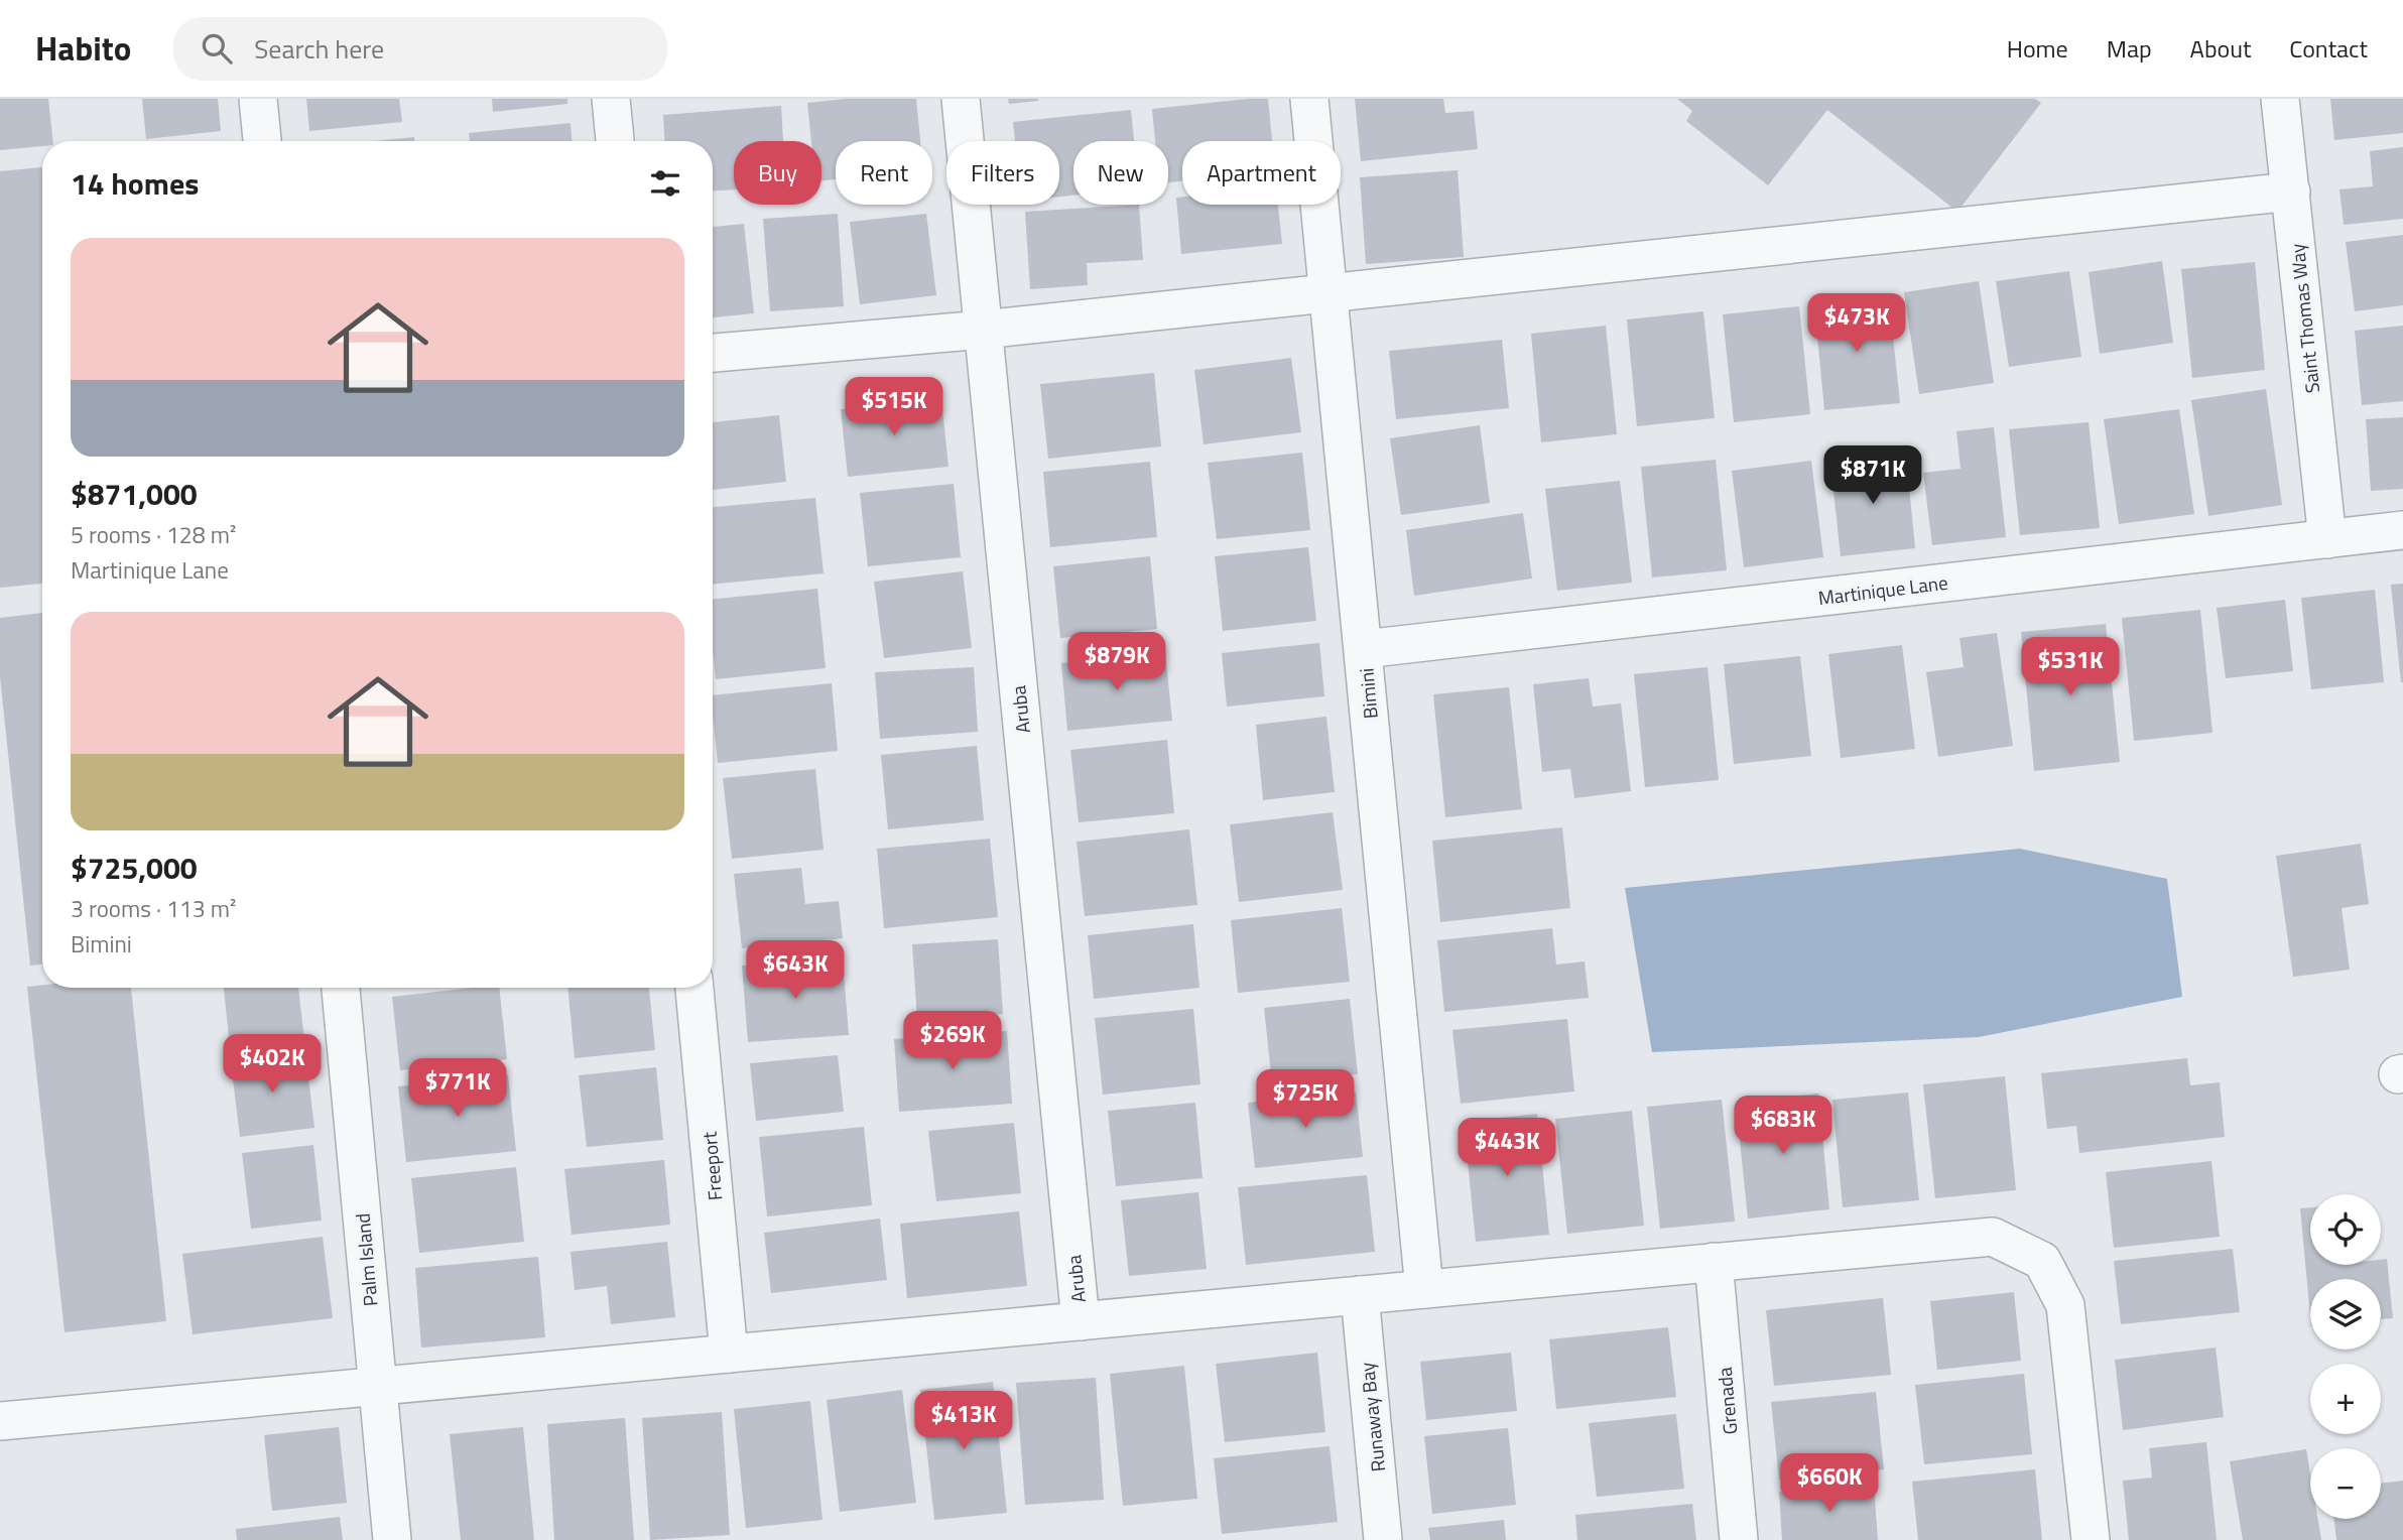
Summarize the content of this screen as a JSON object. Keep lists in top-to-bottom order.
{
  "streets": {
    "street": [
      "Saint Thomas Way",
      "Martinique Lane",
      "Bimini",
      "Aruba",
      "Freeport",
      "Palm Island",
      "Grenada",
      "Runaway Bay"
    ]
  },
  "crossings": [
    ["Saint Thomas Way", "Martinique Lane"],
    ["Martinique Lane", "Bimini"]
  ],
  "page": {
    "header": "Habito",
    "search": "Search here",
    "nav": [
      "Home",
      "Map",
      "About",
      "Contact"
    ],
    "chip": [
      "Buy",
      "Rent",
      "Filters",
      "New",
      "Apartment"
    ],
    "heading": "14 homes",
    "list": [
      {
        "name": "$871,000",
        "note": "5 rooms · 128 m² · Martinique Lane"
      },
      {
        "name": "$725,000",
        "note": "3 rooms · 113 m² · Bimini"
      }
    ],
    "price": [
      "$473K",
      "$515K",
      "$871K",
      "$879K",
      "$531K",
      "$643K",
      "$269K",
      "$402K",
      "$771K",
      "$725K",
      "$683K",
      "$443K",
      "$413K",
      "$660K"
    ],
    "map_buttons": ["+", "−"]
  }
}
